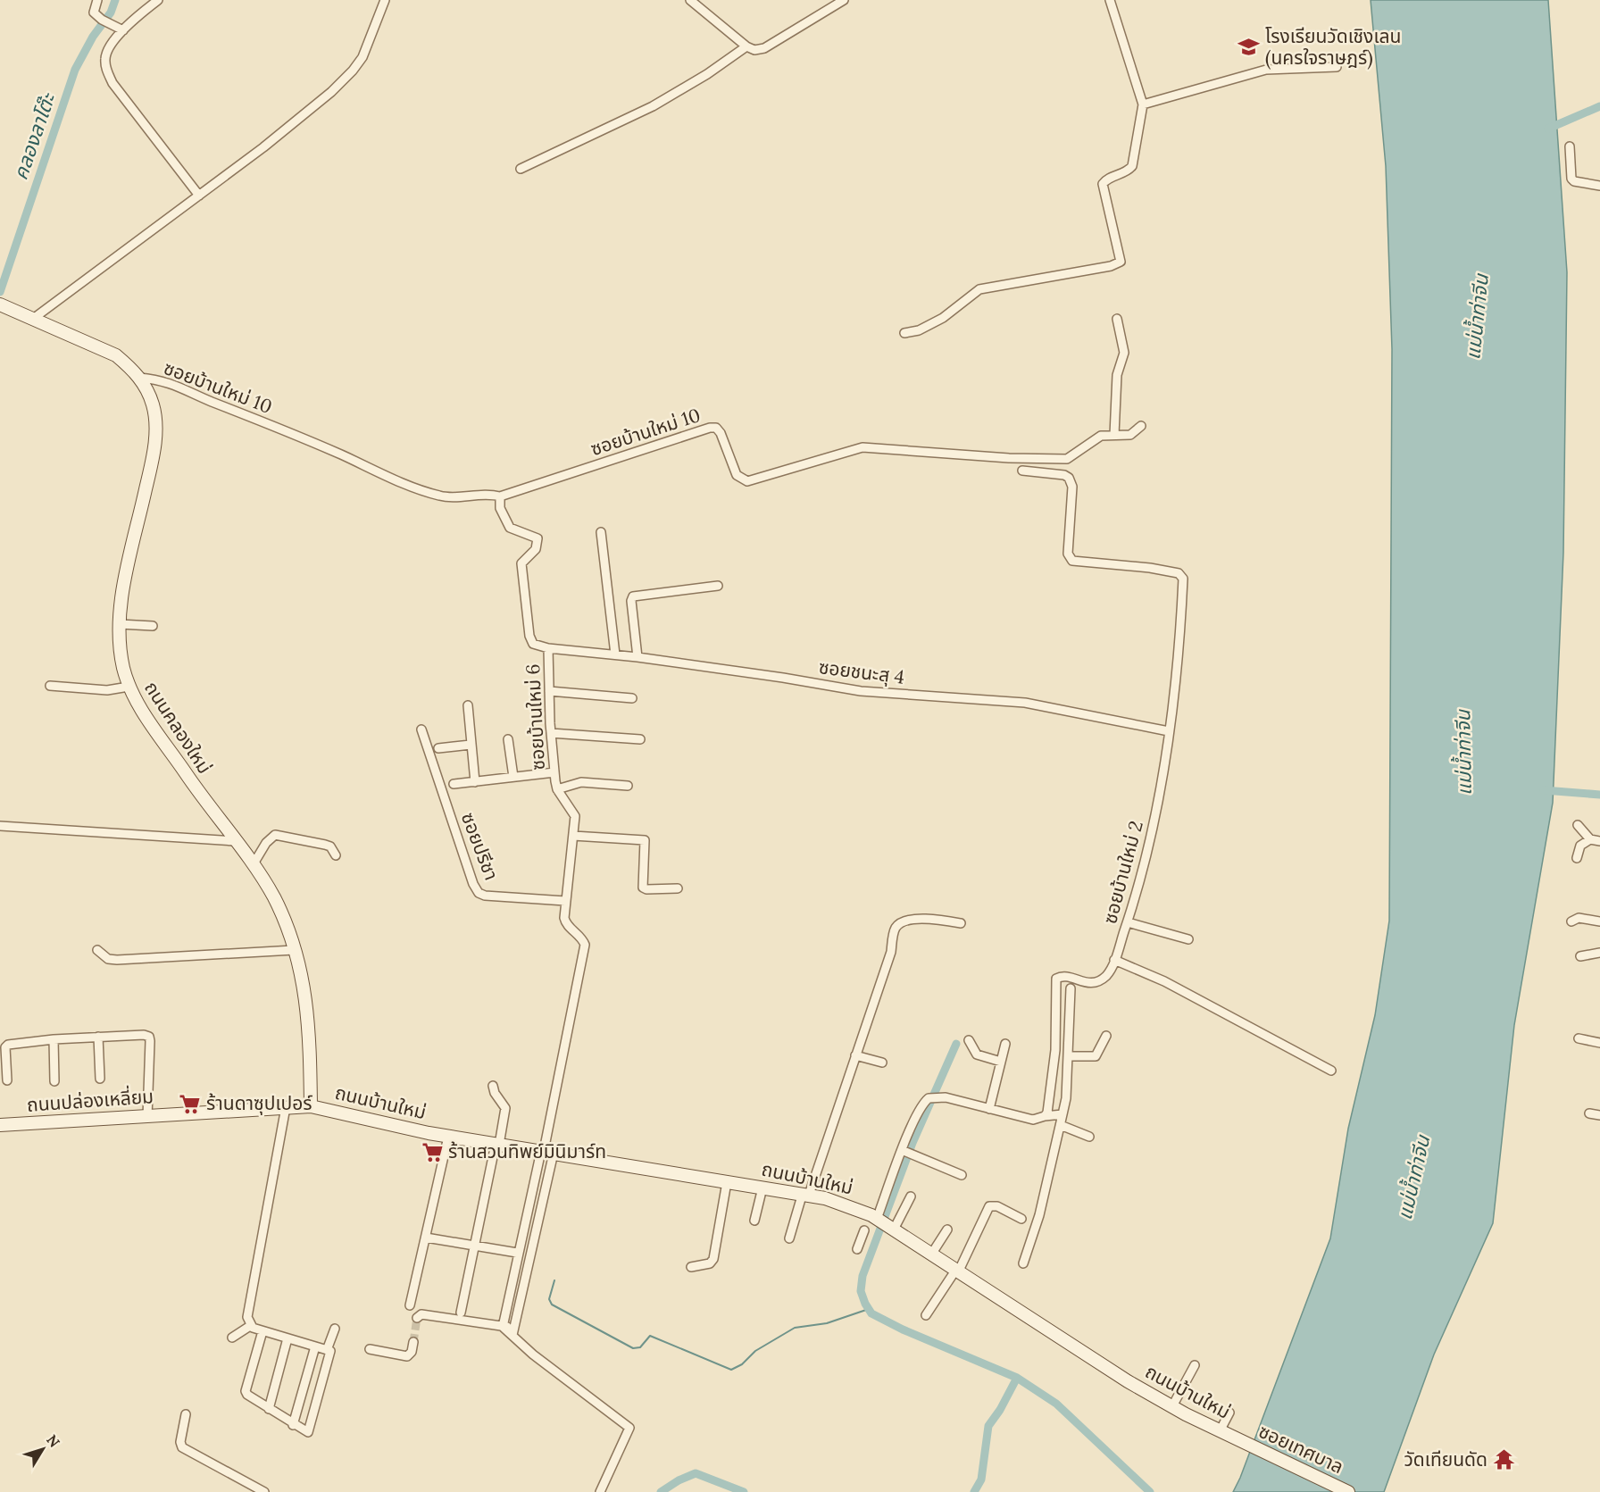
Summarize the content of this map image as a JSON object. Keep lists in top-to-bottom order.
{
  "streets": {
    "street": [
      "ซอยบ้านใหม่ 10",
      "ซอยชนะสุ 4",
      "ซอยบ้านใหม่ 6",
      "ถนนคลองใหม่",
      "ซอยปรีชา",
      "ซอยบ้านใหม่ 2",
      "ถนนปล่องเหลี่ยม",
      "ถนนบ้านใหม่",
      "ซอยเทศบาล"
    ]
  },
  "crossings": [
    ["ซอยบ้านใหม่ 10", "ซอยบ้านใหม่ 6"],
    ["ซอยบ้านใหม่ 10", "ถนนคลองใหม่"],
    ["ซอยชนะสุ 4", "ซอยบ้านใหม่ 6"],
    ["ซอยชนะสุ 4", "ซอยบ้านใหม่ 2"],
    ["ซอยบ้านใหม่ 6", "ซอยปรีชา"],
    ["ซอยบ้านใหม่ 6", "ถนนบ้านใหม่"],
    ["ถนนคลองใหม่", "ถนนปล่องเหลี่ยม"],
    ["ถนนคลองใหม่", "ถนนบ้านใหม่"],
    ["ถนนปล่องเหลี่ยม", "ถนนบ้านใหม่"],
    ["ถนนบ้านใหม่", "ซอยเทศบาล"]
  ],
  "water": ["คลองลาโต๊ะ", "แม่น้ำท่าจีน"],
  "places": {
    "school or university": ["โรงเรียนวัดเชิงเลน (นครใจราษฎร์)"],
    "supermarket": ["ร้านดาซุปเปอร์", "ร้านสวนทิพย์มินิมาร์ท"],
    "temple": ["วัดเทียนดัด"]
  },
  "north": "top right"
}
